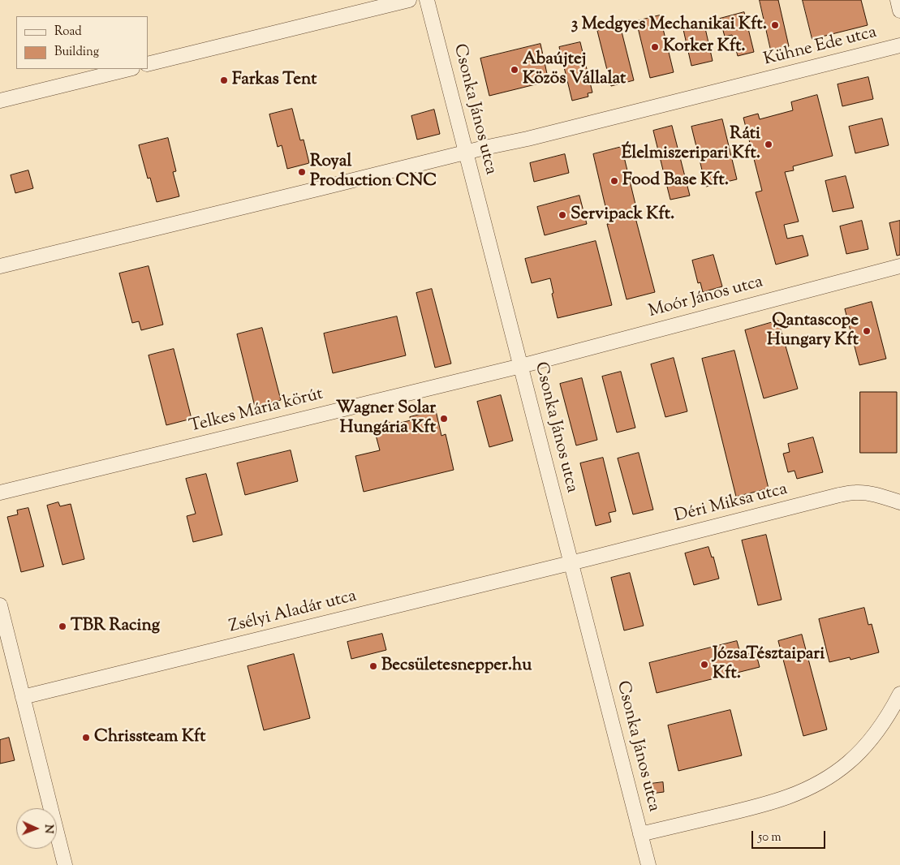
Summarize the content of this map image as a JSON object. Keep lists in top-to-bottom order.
{
  "streets": {
    "street": [
      "Kühne Ede utca",
      "Csonka János utca",
      "Moór János utca",
      "Telkes Mária körút",
      "Déri Miksa utca",
      "Zsélyi Aladár utca"
    ]
  },
  "crossings": [
    ["Kühne Ede utca", "Csonka János utca"],
    ["Csonka János utca", "Moór János utca"],
    ["Csonka János utca", "Telkes Mária körút"],
    ["Csonka János utca", "Déri Miksa utca"],
    ["Csonka János utca", "Zsélyi Aladár utca"],
    ["Moór János utca", "Telkes Mária körút"],
    ["Déri Miksa utca", "Zsélyi Aladár utca"]
  ],
  "places": [
    "3 Medgyes Mechanikai Kft.",
    "Korker Kft.",
    "Abaújtej Közös Vállalat",
    "Farkas Tent",
    "Ráti Élelmiszeripari Kft.",
    "Royal Production CNC",
    "Food Base Kft.",
    "Servipack Kft.",
    "Qantascope Hungary Kft",
    "Wagner Solar Hungária Kft",
    "TBR Racing",
    "JózsaTésztaipari Kft.",
    "Becsületesnepper.hu",
    "Chrissteam Kft"
  ],
  "legend": ["Road", "Building"],
  "scale_bar": "50 m",
  "north": "right"
}
